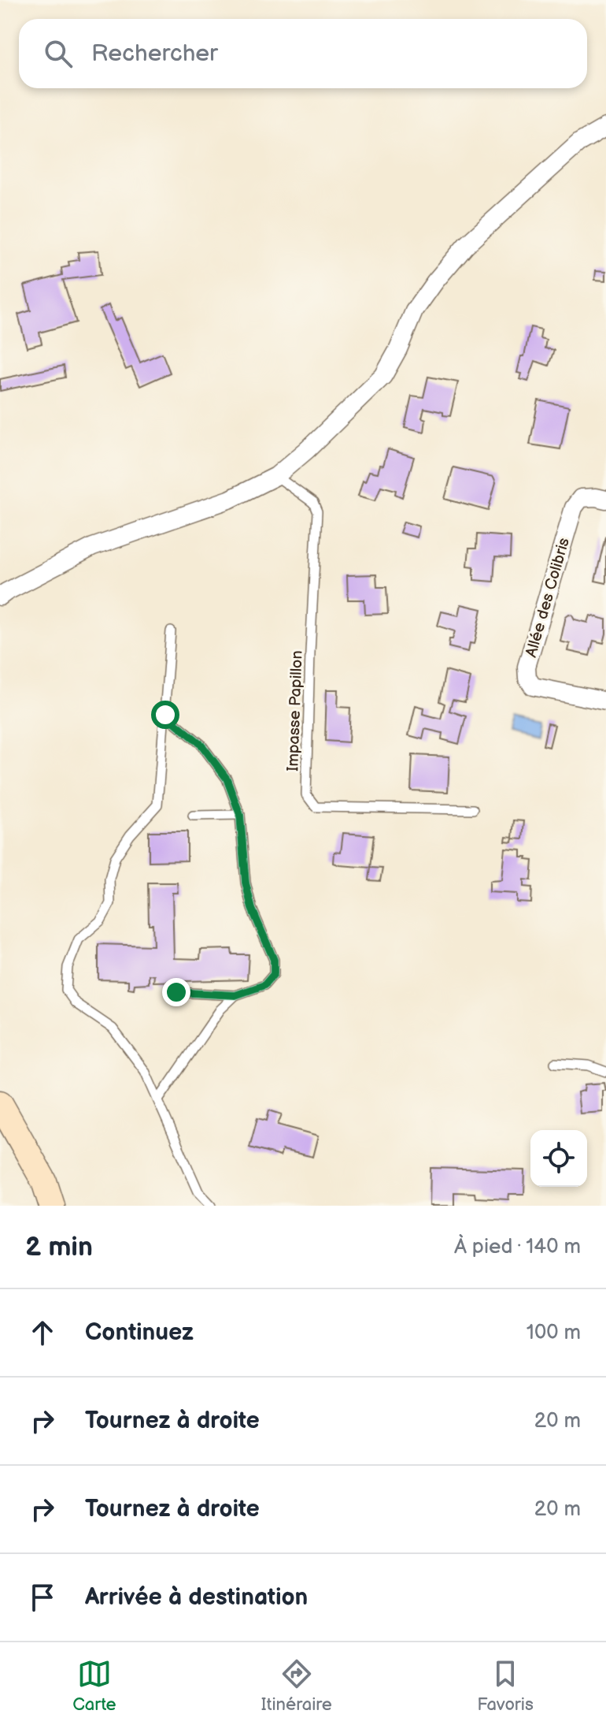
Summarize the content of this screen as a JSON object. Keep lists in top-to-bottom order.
{
  "streets": {
    "street": ["Allée des Colibris"],
    "lane": ["Impasse Papillon"]
  },
  "page": {
    "search": "Rechercher",
    "heading": ["2 min", "À pied · 140 m"],
    "list": [
      ["Continuez", "100 m"],
      ["Tournez à droite", "20 m"],
      ["Tournez à droite", "20 m"],
      "Arrivée à destination"
    ],
    "nav": ["Carte", "Itinéraire", "Favoris"]
  }
}
